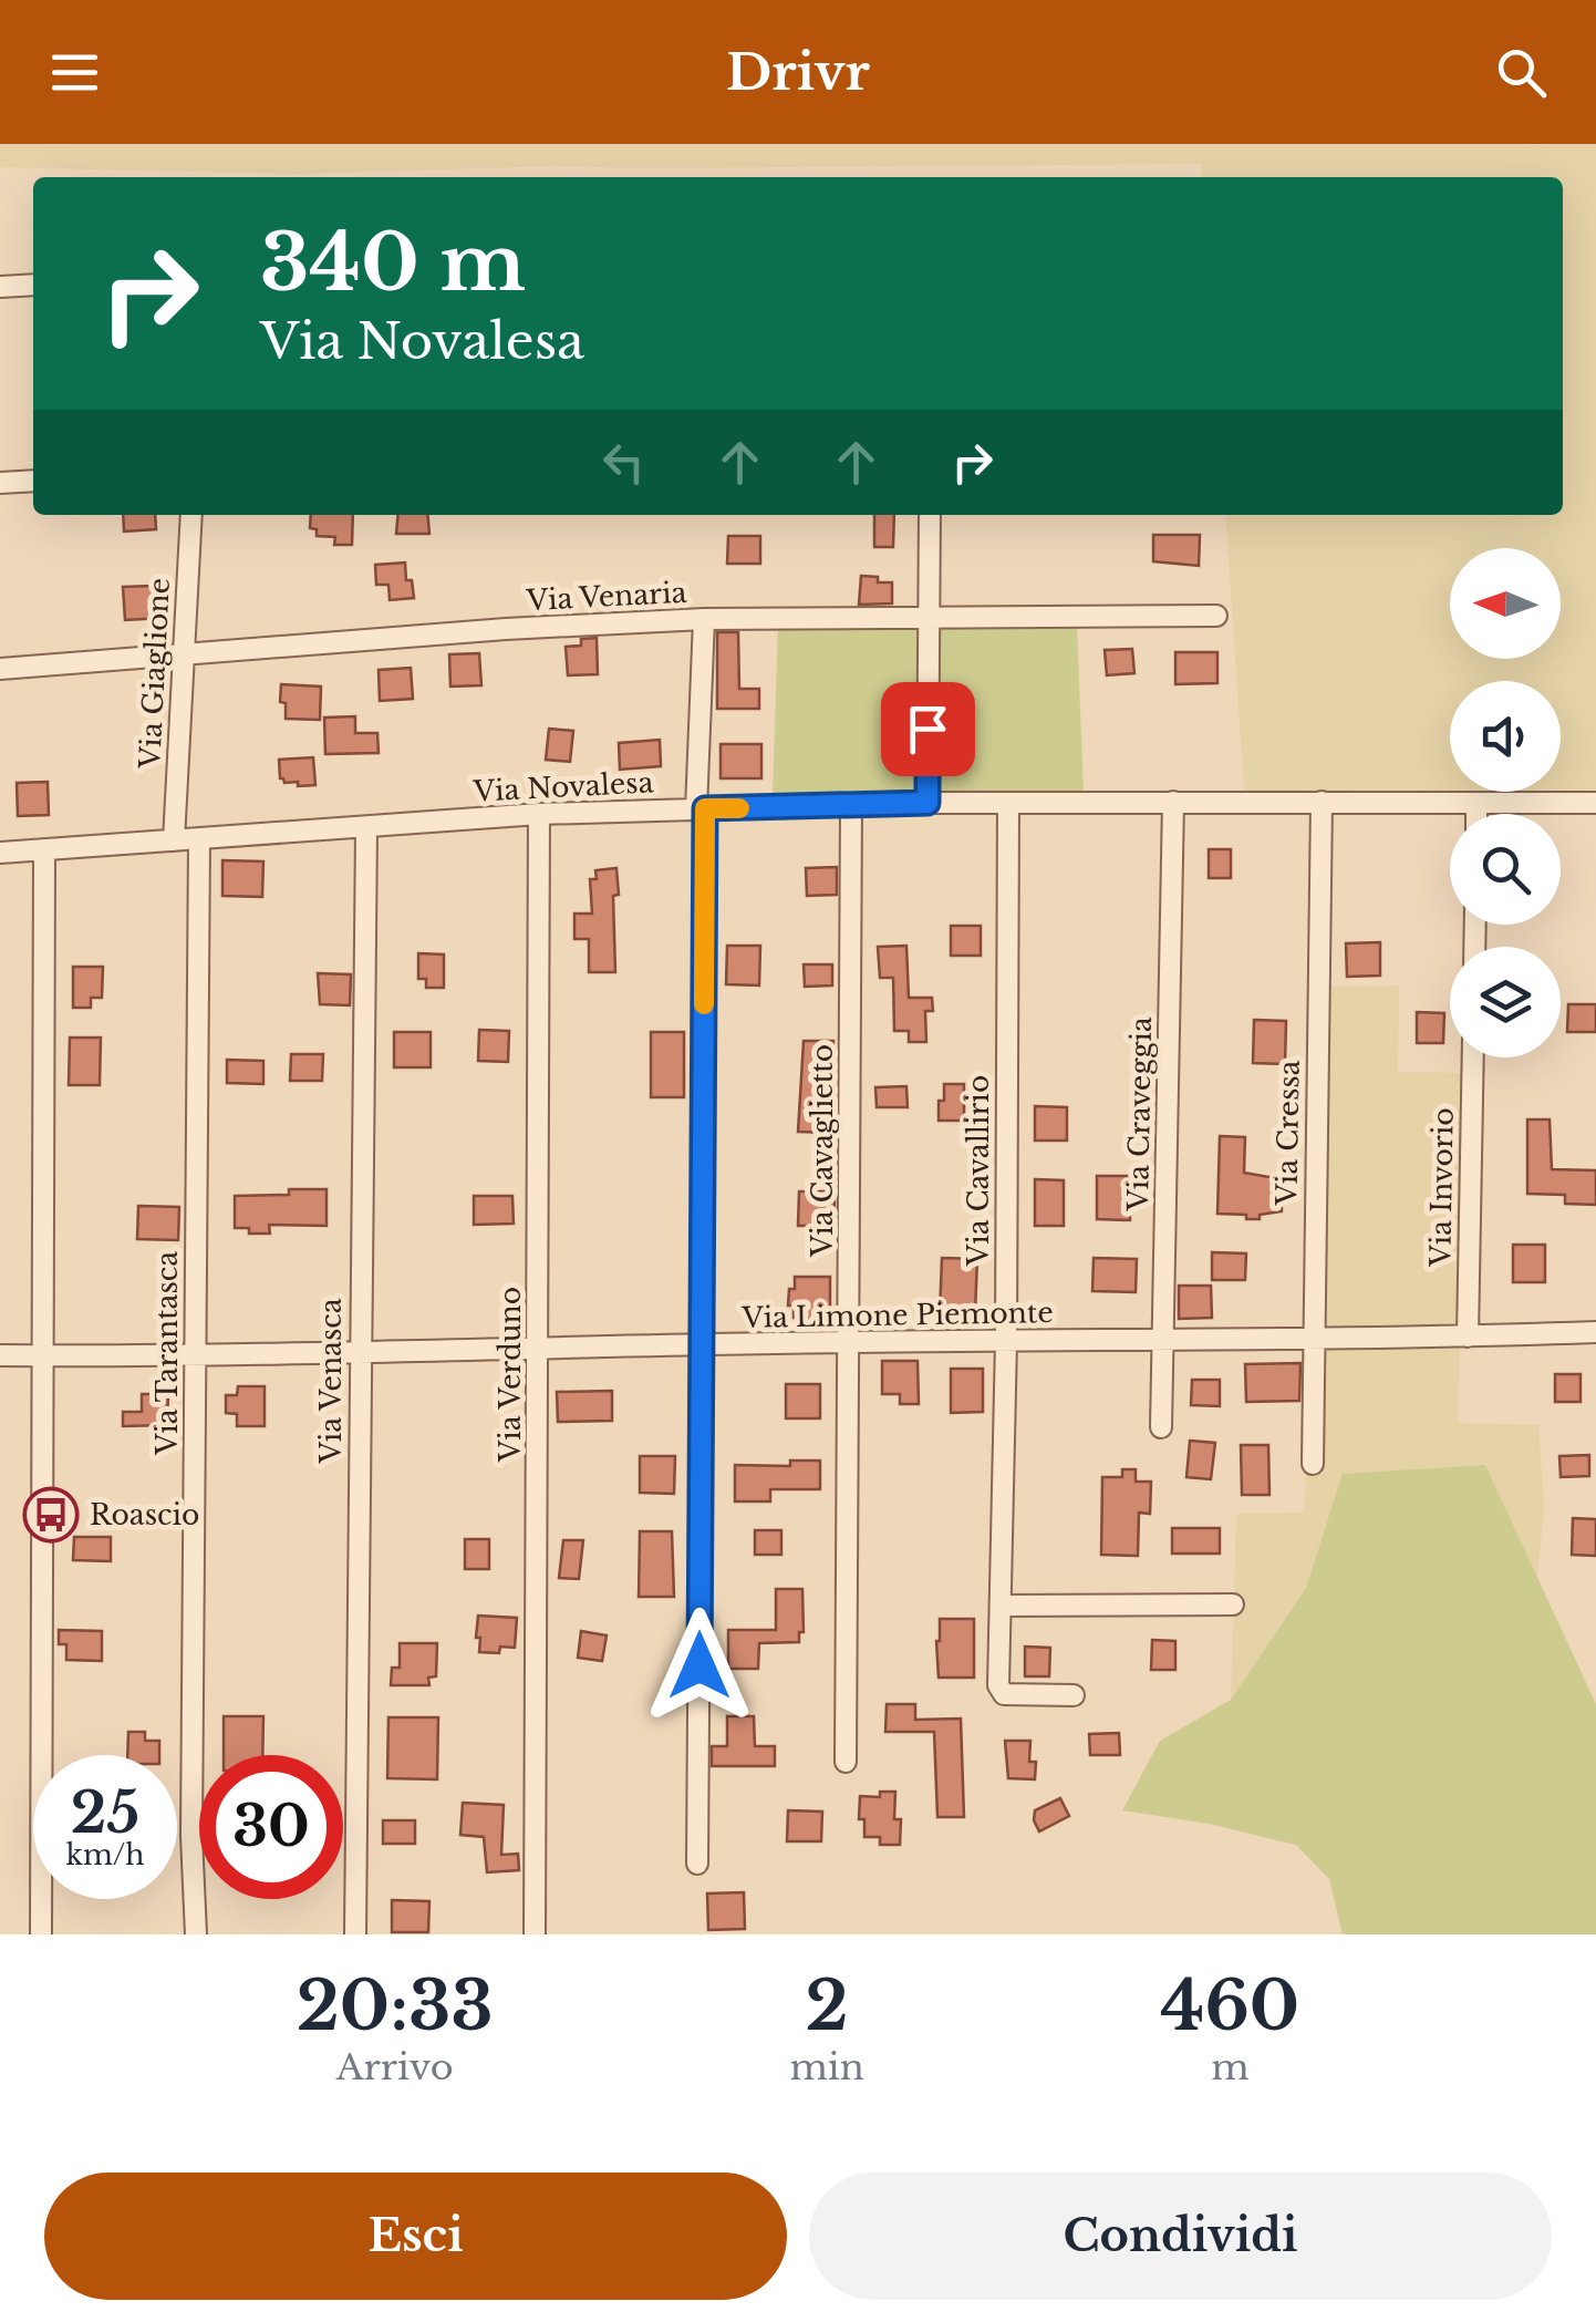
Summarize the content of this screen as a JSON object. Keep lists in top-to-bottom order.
{
  "streets": {
    "street": [
      "Via Venaria",
      "Via Giaglione",
      "Via Novalesa",
      "Via Craveggia",
      "Via Cressa",
      "Via Cavaglietto",
      "Via Cavallirio",
      "Via Invorio",
      "Via Limone Piemonte",
      "Via Tarantasca",
      "Via Verduno",
      "Via Venasca"
    ]
  },
  "crossings": [
    ["Via Venaria", "Via Giaglione"],
    ["Via Giaglione", "Via Novalesa"],
    ["Via Novalesa", "Via Craveggia"],
    ["Via Novalesa", "Via Cressa"],
    ["Via Novalesa", "Via Cavaglietto"],
    ["Via Novalesa", "Via Cavallirio"],
    ["Via Novalesa", "Via Tarantasca"],
    ["Via Novalesa", "Via Verduno"],
    ["Via Novalesa", "Via Venasca"],
    ["Via Craveggia", "Via Limone Piemonte"],
    ["Via Cressa", "Via Limone Piemonte"],
    ["Via Cavaglietto", "Via Limone Piemonte"],
    ["Via Cavallirio", "Via Limone Piemonte"],
    ["Via Invorio", "Via Limone Piemonte"],
    ["Via Limone Piemonte", "Via Tarantasca"],
    ["Via Limone Piemonte", "Via Verduno"],
    ["Via Limone Piemonte", "Via Venasca"]
  ],
  "places": {
    "bus stop": ["Roascio"]
  },
  "north": "left",
  "page": {
    "header": "Drivr",
    "turn": ["340 m", "Via Novalesa"],
    "speed": "25 km/h",
    "limit": "30",
    "eta": [
      "20:33",
      "Arrivo",
      "2",
      "min",
      "460",
      "m"
    ],
    "buttons": ["Esci", "Condividi"]
  }
}
